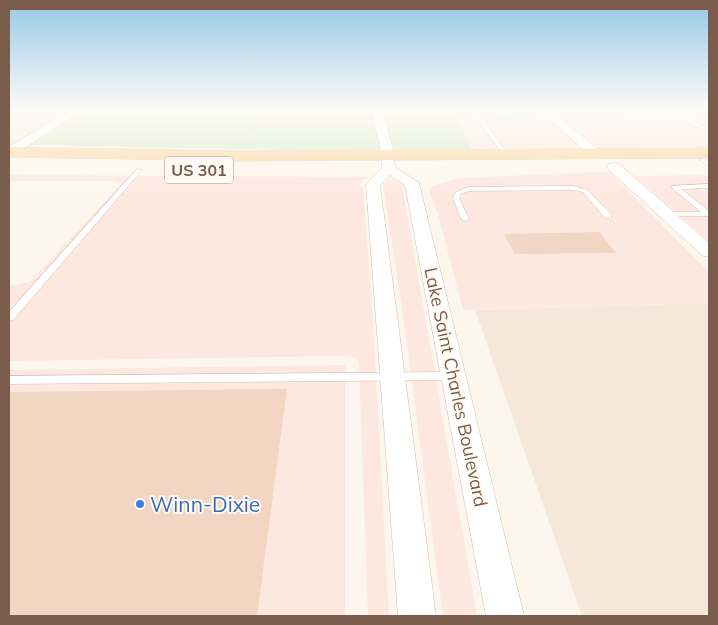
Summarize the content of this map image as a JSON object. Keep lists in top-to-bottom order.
{
  "streets": {
    "main road": ["US 301"],
    "street": ["Lake Saint Charles Boulevard"]
  },
  "crossings": [
    ["US 301", "Lake Saint Charles Boulevard"]
  ],
  "places": ["Winn-Dixie"]
}
